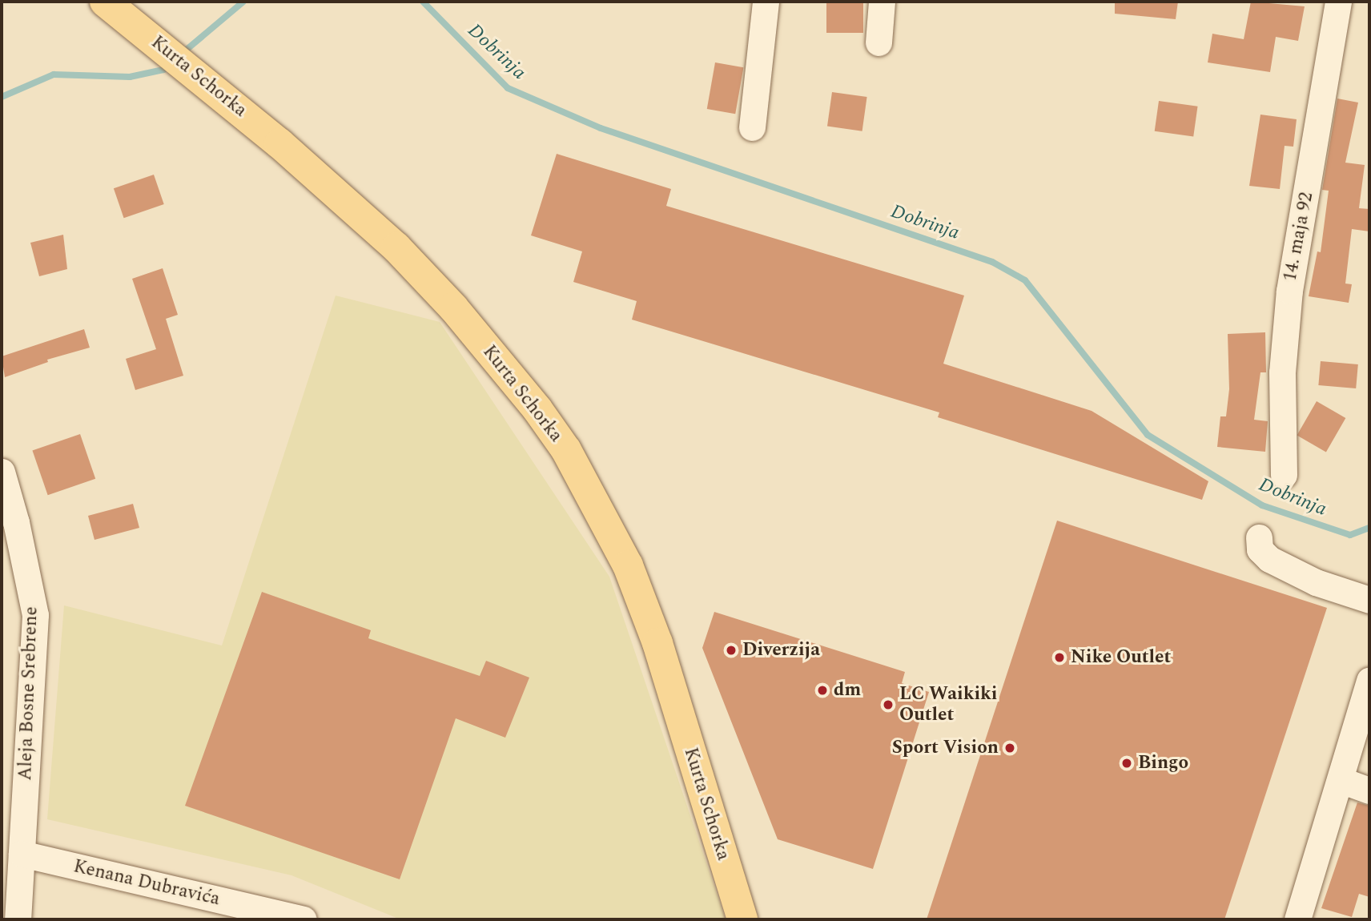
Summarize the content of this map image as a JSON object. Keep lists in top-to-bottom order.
{
  "streets": {
    "main road": ["Kurta Schorka"],
    "street": ["14. maja 92", "Aleja Bosne Srebrene", "Kenana Dubravića"]
  },
  "crossings": [
    ["Aleja Bosne Srebrene", "Kenana Dubravića"]
  ],
  "water": ["Dobrinja"],
  "places": [
    "Diverzija",
    "Nike Outlet",
    "dm",
    "LC Waikiki Outlet",
    "Sport Vision",
    "Bingo"
  ]
}
